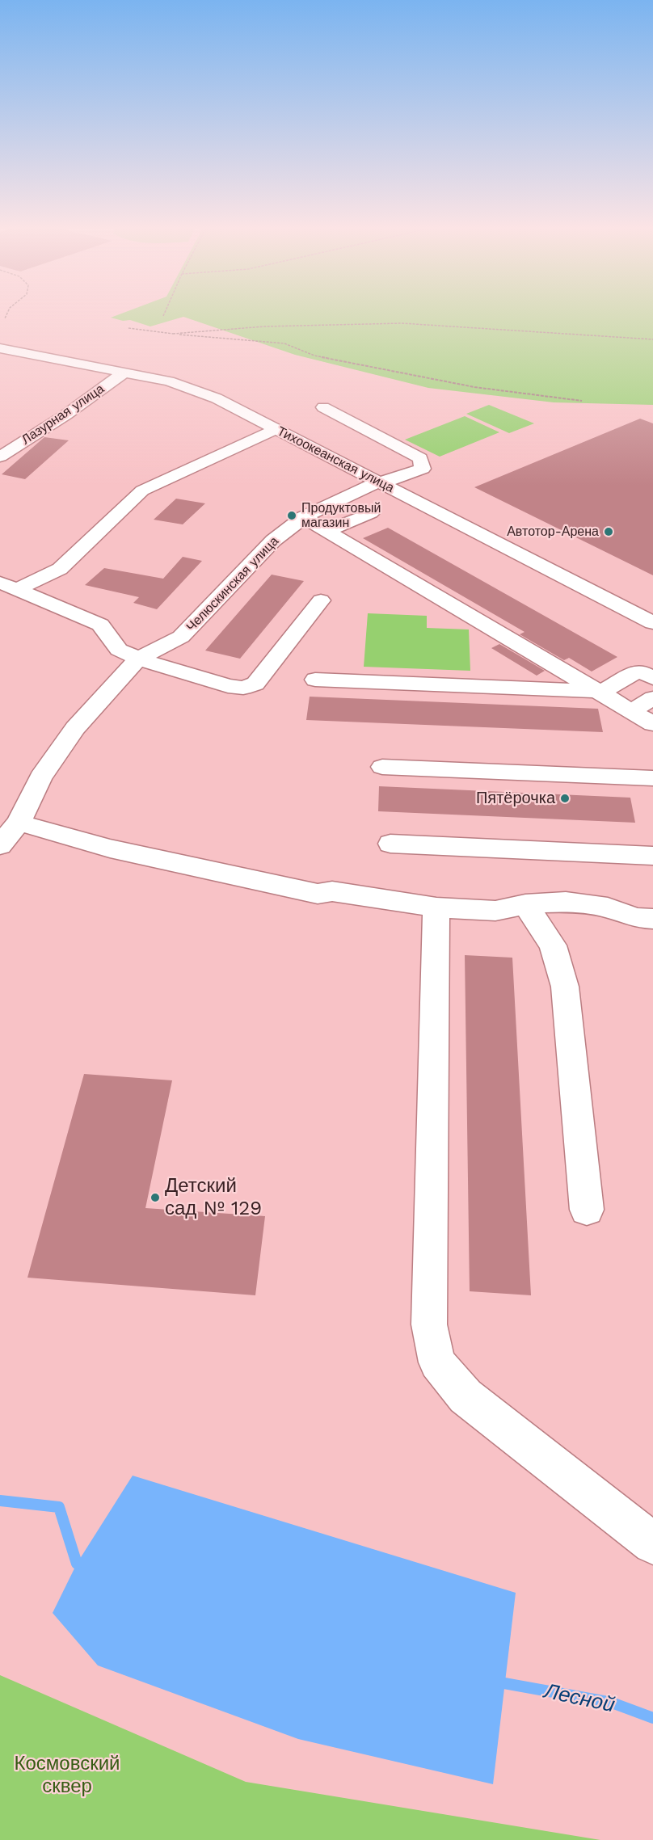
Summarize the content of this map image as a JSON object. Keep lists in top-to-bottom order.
{
  "streets": {
    "street": ["Лазурная улица", "Тихоокеанская улица", "Челюскинская улица"]
  },
  "crossings": [
    ["Лазурная улица", "Тихоокеанская улица"],
    ["Тихоокеанская улица", "Челюскинская улица"]
  ],
  "water": ["Лесной"],
  "parks": ["Космовский сквер"],
  "places": [
    "Продуктовый магазин",
    "Автотор-Арена",
    "Пятёрочка",
    "Детский сад № 129"
  ]
}
